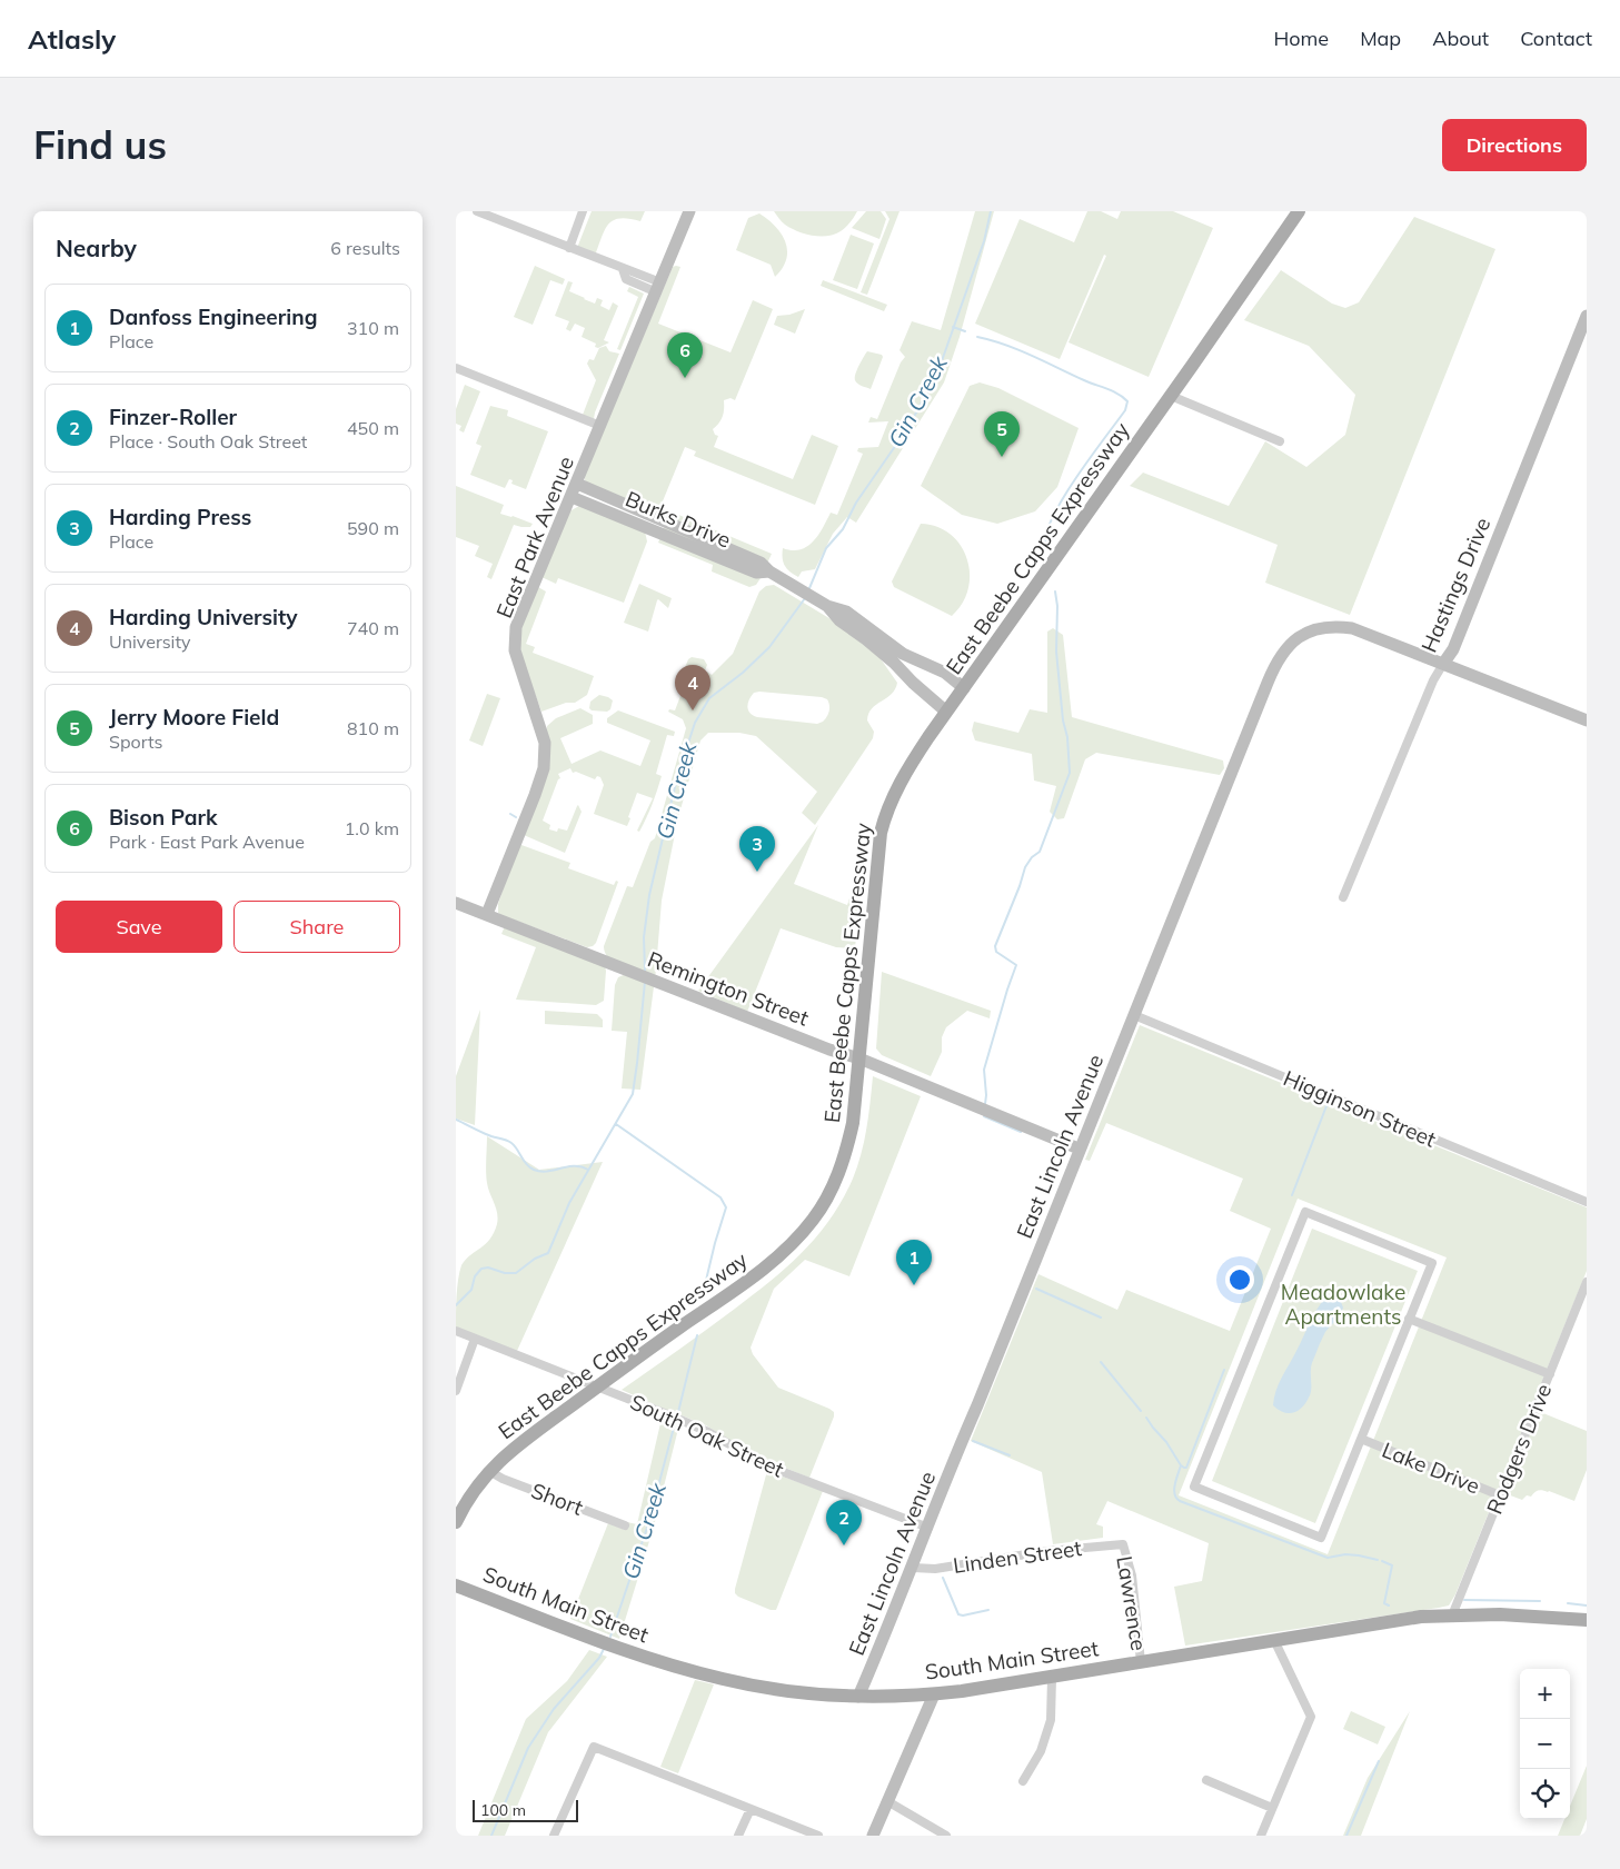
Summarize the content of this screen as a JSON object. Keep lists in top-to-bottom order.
{
  "streets": {
    "main road": ["East Beebe Capps Expressway", "South Main Street"],
    "street": [
      "Burks Drive",
      "East Park Avenue",
      "Hastings Drive",
      "Remington Street",
      "Higginson Street",
      "East Lincoln Avenue",
      "South Oak Street",
      "Rodgers Drive",
      "Lake Drive",
      "Short",
      "Linden Street",
      "Lawrence"
    ]
  },
  "crossings": [
    ["Burks Drive", "East Park Avenue"],
    ["Burks Drive", "East Beebe Capps Expressway"],
    ["East Park Avenue", "Remington Street"],
    ["East Beebe Capps Expressway", "Remington Street"],
    ["East Beebe Capps Expressway", "South Oak Street"],
    ["East Beebe Capps Expressway", "Short"],
    ["Hastings Drive", "East Lincoln Avenue"],
    ["Remington Street", "East Lincoln Avenue"],
    ["Higginson Street", "East Lincoln Avenue"],
    ["East Lincoln Avenue", "South Oak Street"],
    ["East Lincoln Avenue", "Linden Street"],
    ["East Lincoln Avenue", "South Main Street"],
    ["Rodgers Drive", "Lake Drive"],
    ["Rodgers Drive", "South Main Street"],
    ["Linden Street", "Lawrence"],
    ["Lawrence", "South Main Street"]
  ],
  "water": ["Gin Creek"],
  "parks": ["Meadowlake Apartments"],
  "scale_bar": "100 m",
  "page": {
    "header": "Atlasly",
    "nav": [
      "Home",
      "Map",
      "About",
      "Contact"
    ],
    "buttons": [
      "Directions",
      ["Save", "Share"]
    ],
    "title": "Find us",
    "heading": ["Nearby", "6 results"],
    "list": [
      {
        "mark": "1",
        "name": "Danfoss Engineering",
        "note": "Place",
        "value": "310 m"
      },
      {
        "mark": "2",
        "name": "Finzer-Roller",
        "note": "Place · South Oak Street",
        "value": "450 m"
      },
      {
        "mark": "3",
        "name": "Harding Press",
        "note": "Place",
        "value": "590 m"
      },
      {
        "mark": "4",
        "name": "Harding University",
        "note": "University",
        "value": "740 m"
      },
      {
        "mark": "5",
        "name": "Jerry Moore Field",
        "note": "Sports",
        "value": "810 m"
      },
      {
        "mark": "6",
        "name": "Bison Park",
        "note": "Park · East Park Avenue",
        "value": "1.0 km"
      }
    ],
    "pins": [
      "6",
      "5",
      "4",
      "3",
      "1",
      "2"
    ],
    "map_buttons": ["+", "−"],
    "scale": "100 m"
  }
}
